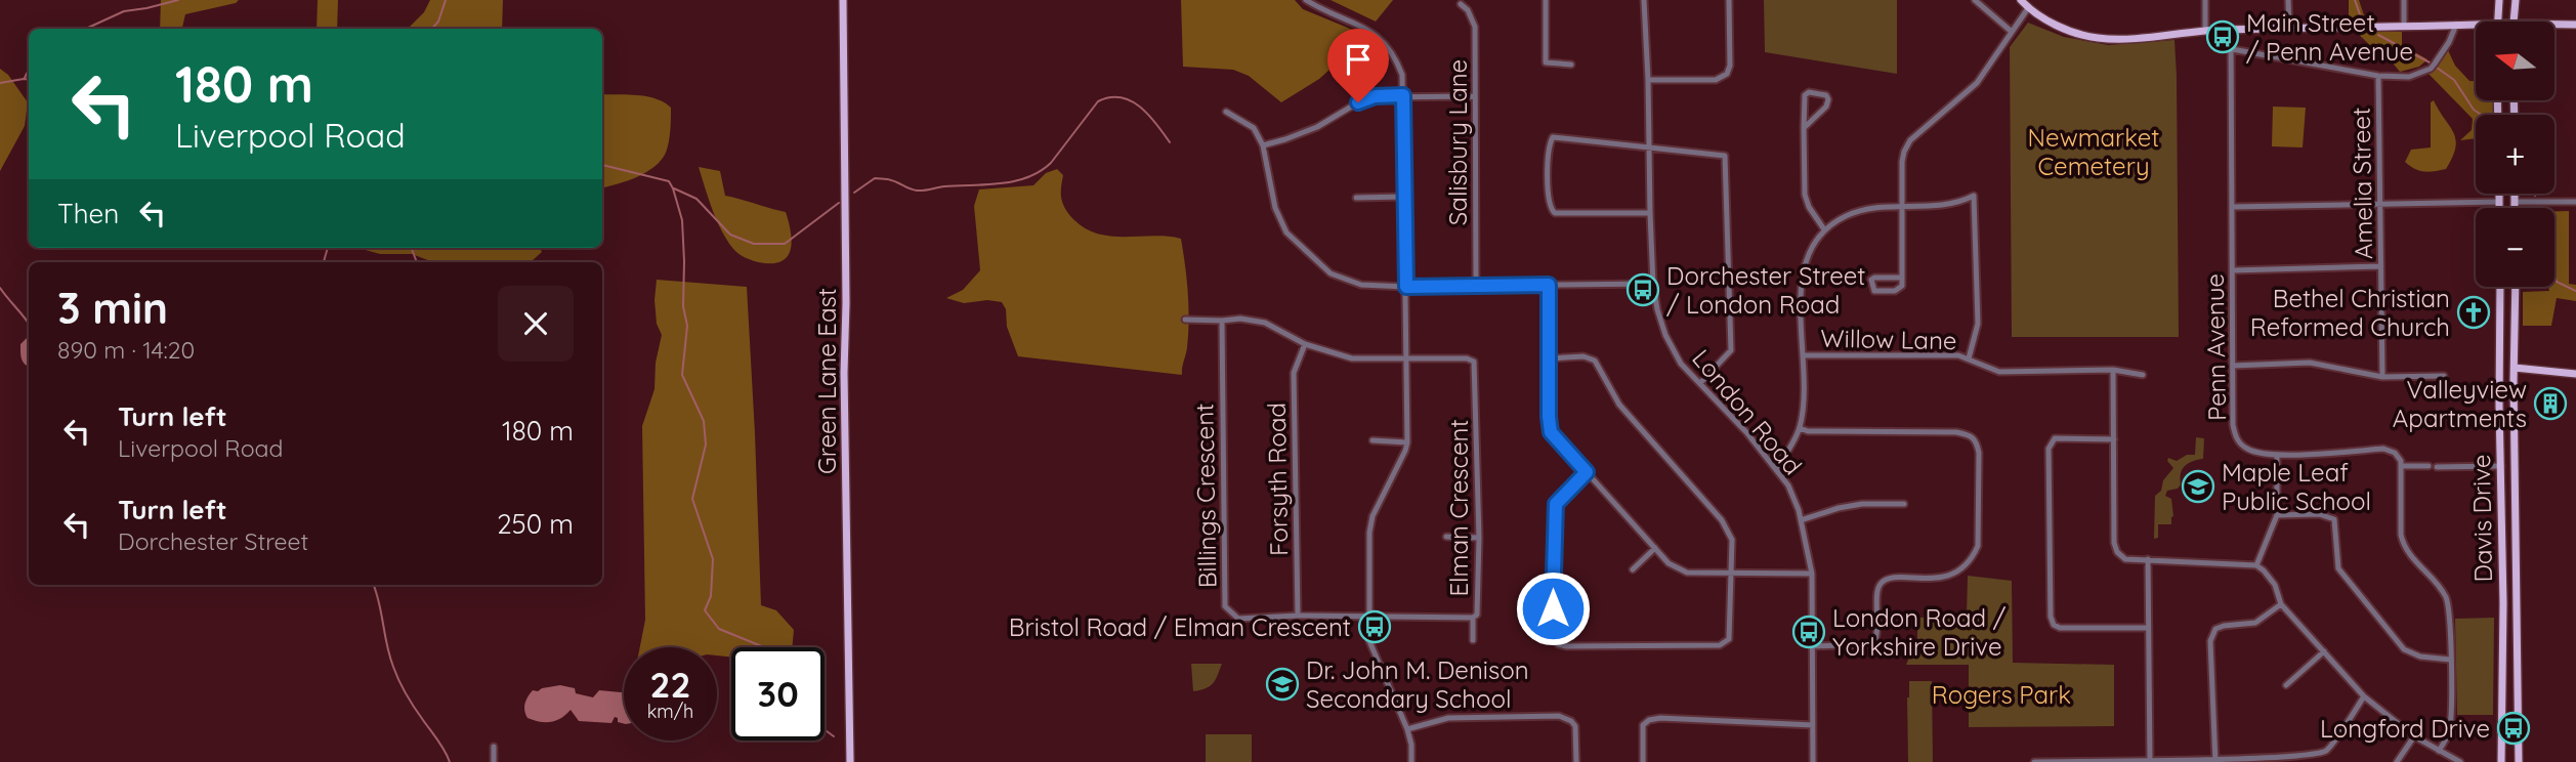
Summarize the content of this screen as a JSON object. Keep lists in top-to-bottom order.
{
  "streets": {
    "main road": ["Green Lane East", "Davis Drive"],
    "street": [
      "Salisbury Lane",
      "Amelia Street",
      "Willow Lane",
      "Penn Avenue",
      "London Road",
      "Forsyth Road",
      "Billings Crescent",
      "Elman Crescent"
    ]
  },
  "crossings": [
    ["Forsyth Road", "Billings Crescent"],
    ["Billings Crescent", "Elman Crescent"]
  ],
  "parks": ["Newmarket Cemetery", "Rogers Park"],
  "places": {
    "bus stop": [
      "Main Street / Penn Avenue",
      "Dorchester Street / London Road",
      "Bristol Road / Elman Crescent",
      "London Road / Yorkshire Drive",
      "Longford Drive"
    ],
    "church": ["Bethel Christian Reformed Church"],
    "building": ["Valleyview Apartments"],
    "school or university": ["Maple Leaf Public School", "Dr. John M. Denison Secondary School"]
  },
  "north": "left",
  "page": {
    "map_buttons": ["+", "−"],
    "turn": ["180 m", "Liverpool Road"],
    "then": "Then",
    "heading": ["3 min", "890 m · 14:20"],
    "list": [
      {
        "name": "Turn left",
        "note": "Liverpool Road",
        "value": "180 m"
      },
      {
        "name": "Turn left",
        "note": "Dorchester Street",
        "value": "250 m"
      }
    ],
    "speed": "22 km/h",
    "limit": "30"
  }
}
